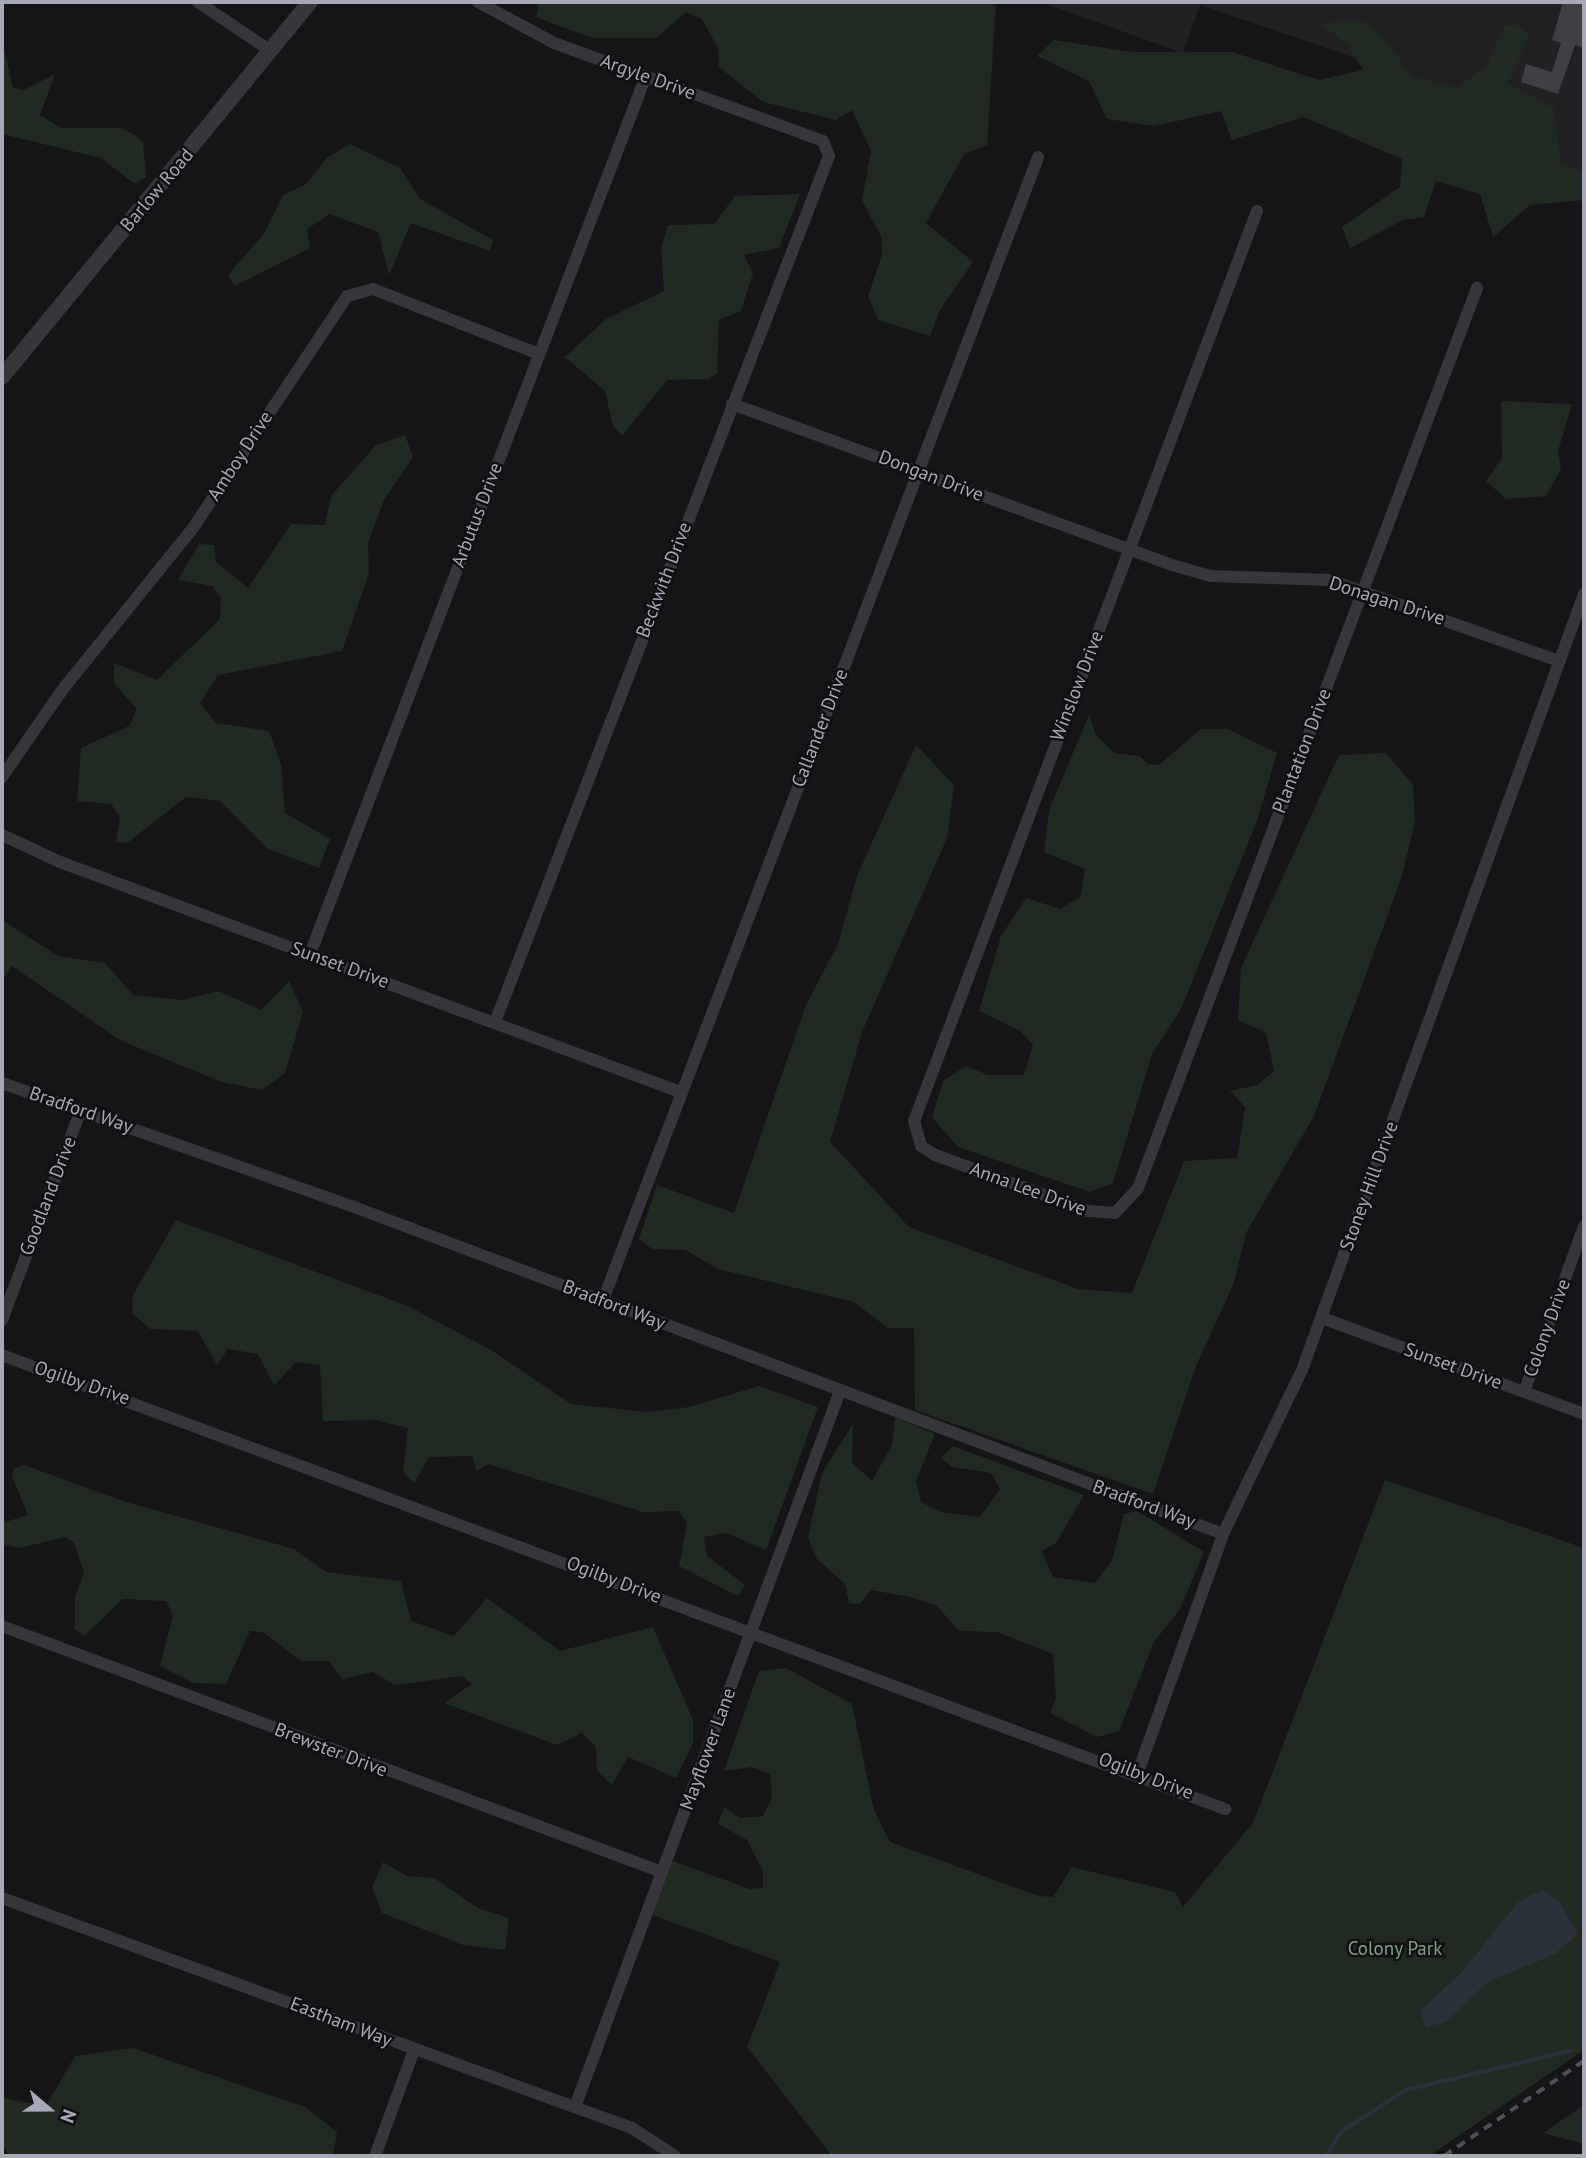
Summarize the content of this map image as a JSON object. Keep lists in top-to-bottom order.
{
  "streets": {
    "street": [
      "Argyle Drive",
      "Barlow Road",
      "Amboy Drive",
      "Dongan Drive",
      "Arbutus Drive",
      "Beckwith Drive",
      "Donagan Drive",
      "Winslow Drive",
      "Callander Drive",
      "Plantation Drive",
      "Sunset Drive",
      "Bradford Way",
      "Stoney Hill Drive",
      "Anna Lee Drive",
      "Goodland Drive",
      "Colony Drive",
      "Ogilby Drive",
      "Mayflower Lane",
      "Brewster Drive",
      "Eastham Way"
    ]
  },
  "crossings": [
    ["Argyle Drive", "Arbutus Drive"],
    ["Argyle Drive", "Beckwith Drive"],
    ["Amboy Drive", "Arbutus Drive"],
    ["Dongan Drive", "Beckwith Drive"],
    ["Dongan Drive", "Donagan Drive"],
    ["Dongan Drive", "Winslow Drive"],
    ["Dongan Drive", "Callander Drive"],
    ["Arbutus Drive", "Sunset Drive"],
    ["Beckwith Drive", "Sunset Drive"],
    ["Donagan Drive", "Winslow Drive"],
    ["Donagan Drive", "Plantation Drive"],
    ["Donagan Drive", "Stoney Hill Drive"],
    ["Winslow Drive", "Anna Lee Drive"],
    ["Callander Drive", "Sunset Drive"],
    ["Callander Drive", "Bradford Way"],
    ["Plantation Drive", "Anna Lee Drive"],
    ["Sunset Drive", "Stoney Hill Drive"],
    ["Sunset Drive", "Colony Drive"],
    ["Bradford Way", "Stoney Hill Drive"],
    ["Bradford Way", "Goodland Drive"],
    ["Bradford Way", "Mayflower Lane"],
    ["Stoney Hill Drive", "Ogilby Drive"],
    ["Ogilby Drive", "Mayflower Lane"],
    ["Mayflower Lane", "Brewster Drive"],
    ["Mayflower Lane", "Eastham Way"]
  ],
  "parks": ["Colony Park"],
  "north": "right"
}
